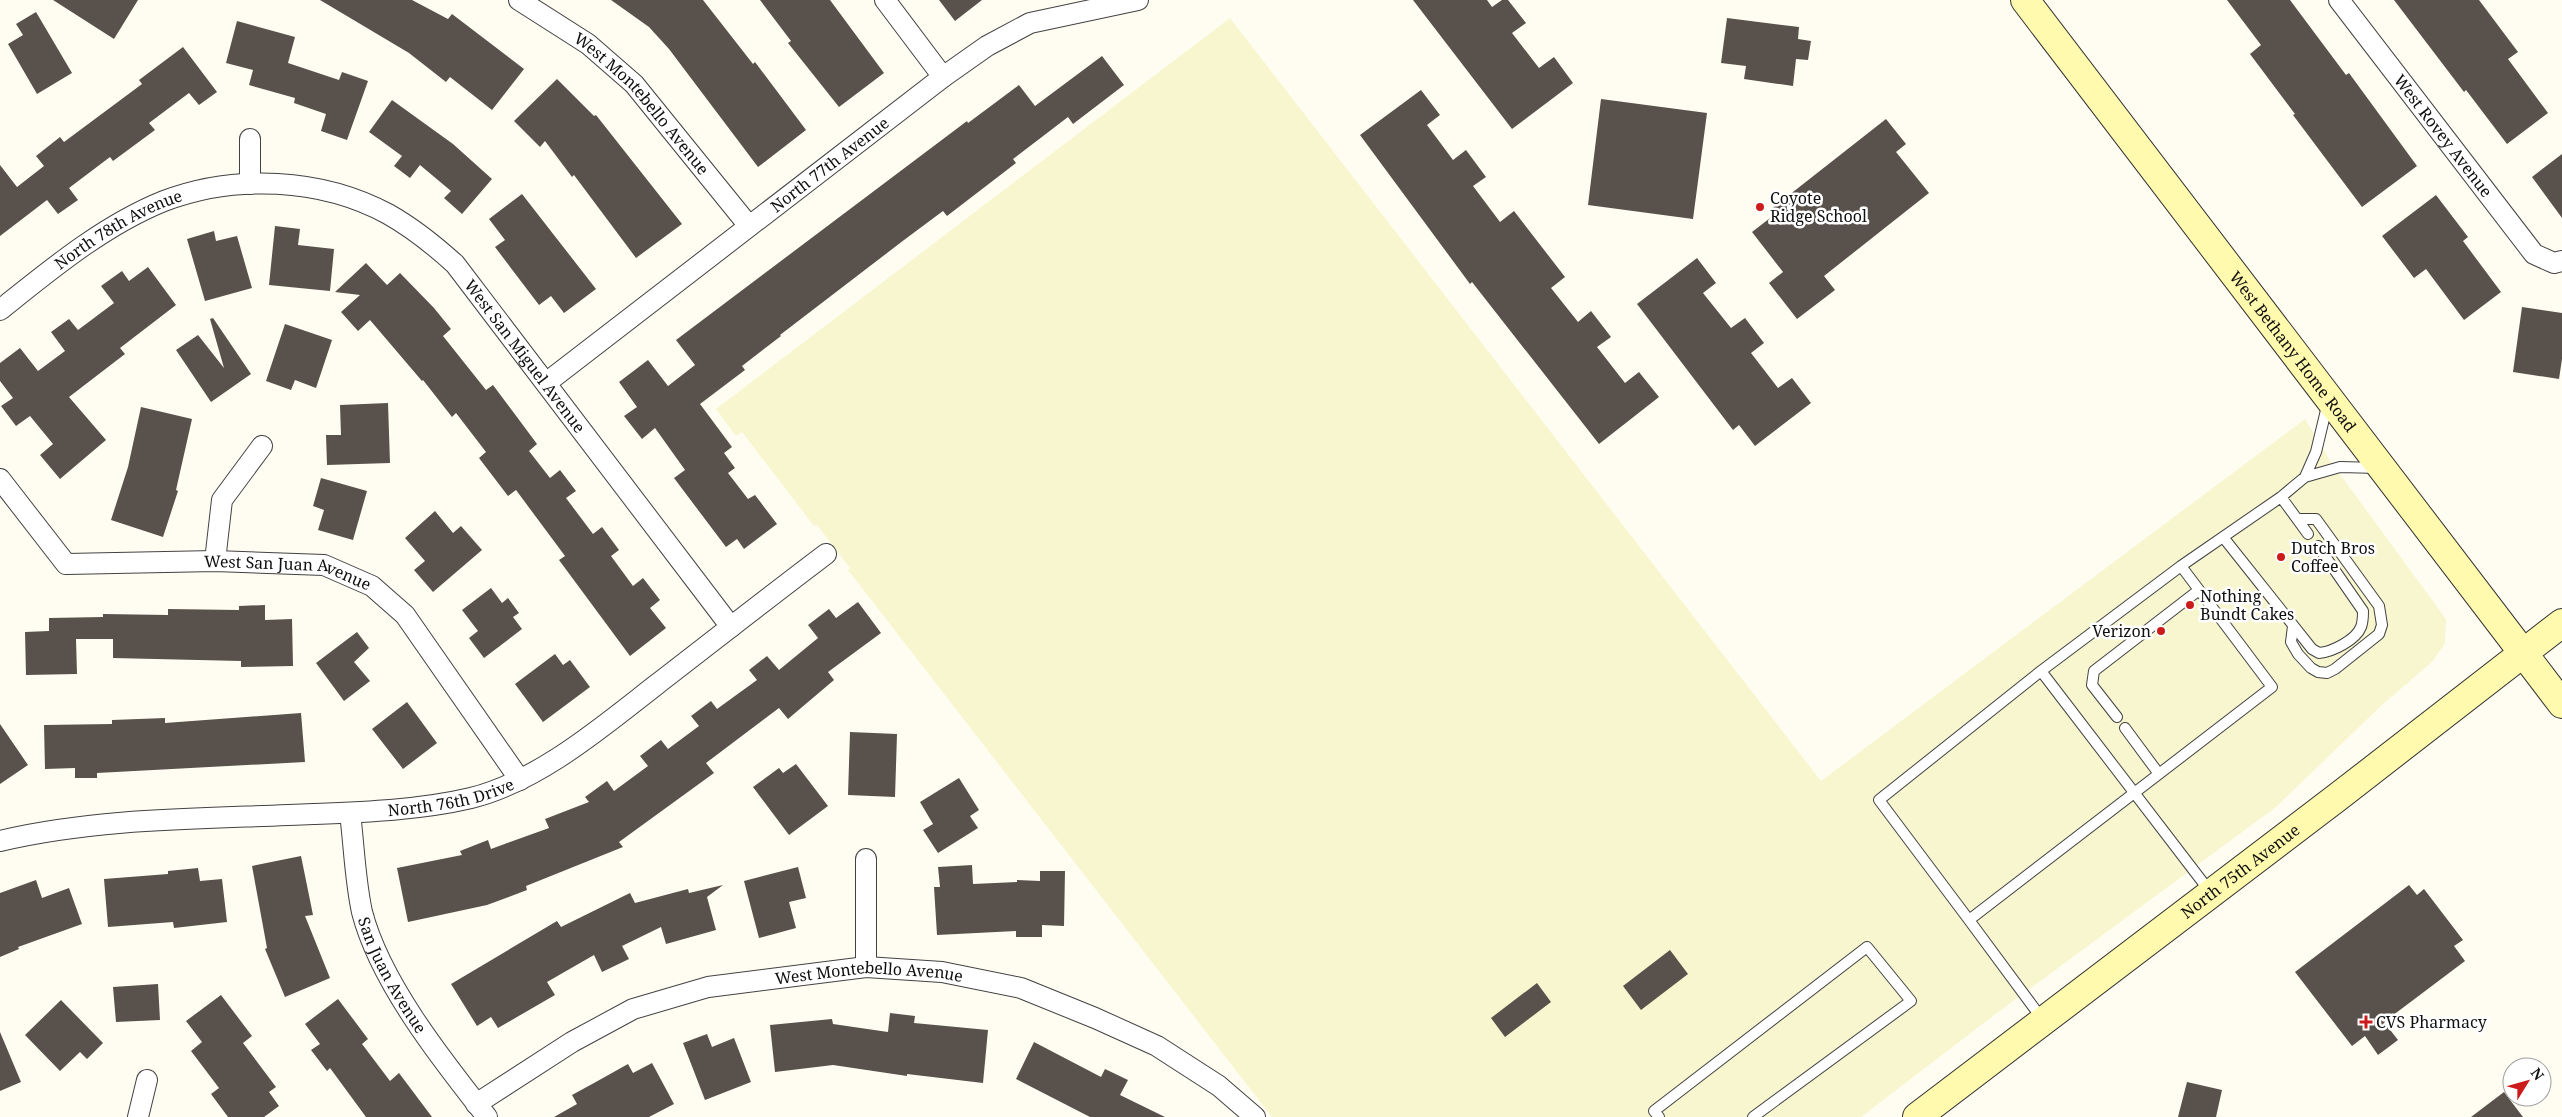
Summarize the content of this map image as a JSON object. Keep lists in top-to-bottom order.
{
  "streets": {
    "main road": ["West Bethany Home Road", "North 75th Avenue"],
    "street": [
      "West Montebello Avenue",
      "West Rovey Avenue",
      "North 77th Avenue",
      "North 78th Avenue",
      "West San Miguel Avenue",
      "West San Juan Avenue",
      "North 76th Drive",
      "San Juan Avenue"
    ]
  },
  "crossings": [
    ["West Montebello Avenue", "North 77th Avenue"],
    ["West Montebello Avenue", "San Juan Avenue"],
    ["North 77th Avenue", "West San Miguel Avenue"],
    ["North 78th Avenue", "West San Miguel Avenue"],
    ["West Bethany Home Road", "North 75th Avenue"],
    ["West San Miguel Avenue", "North 76th Drive"],
    ["West San Juan Avenue", "North 76th Drive"],
    ["North 76th Drive", "San Juan Avenue"]
  ],
  "places": {
    "other": [
      "Coyote Ridge School",
      "Dutch Bros Coffee",
      "Nothing Bundt Cakes",
      "Verizon"
    ],
    "health": ["CVS Pharmacy"]
  },
  "north": "top right"
}
